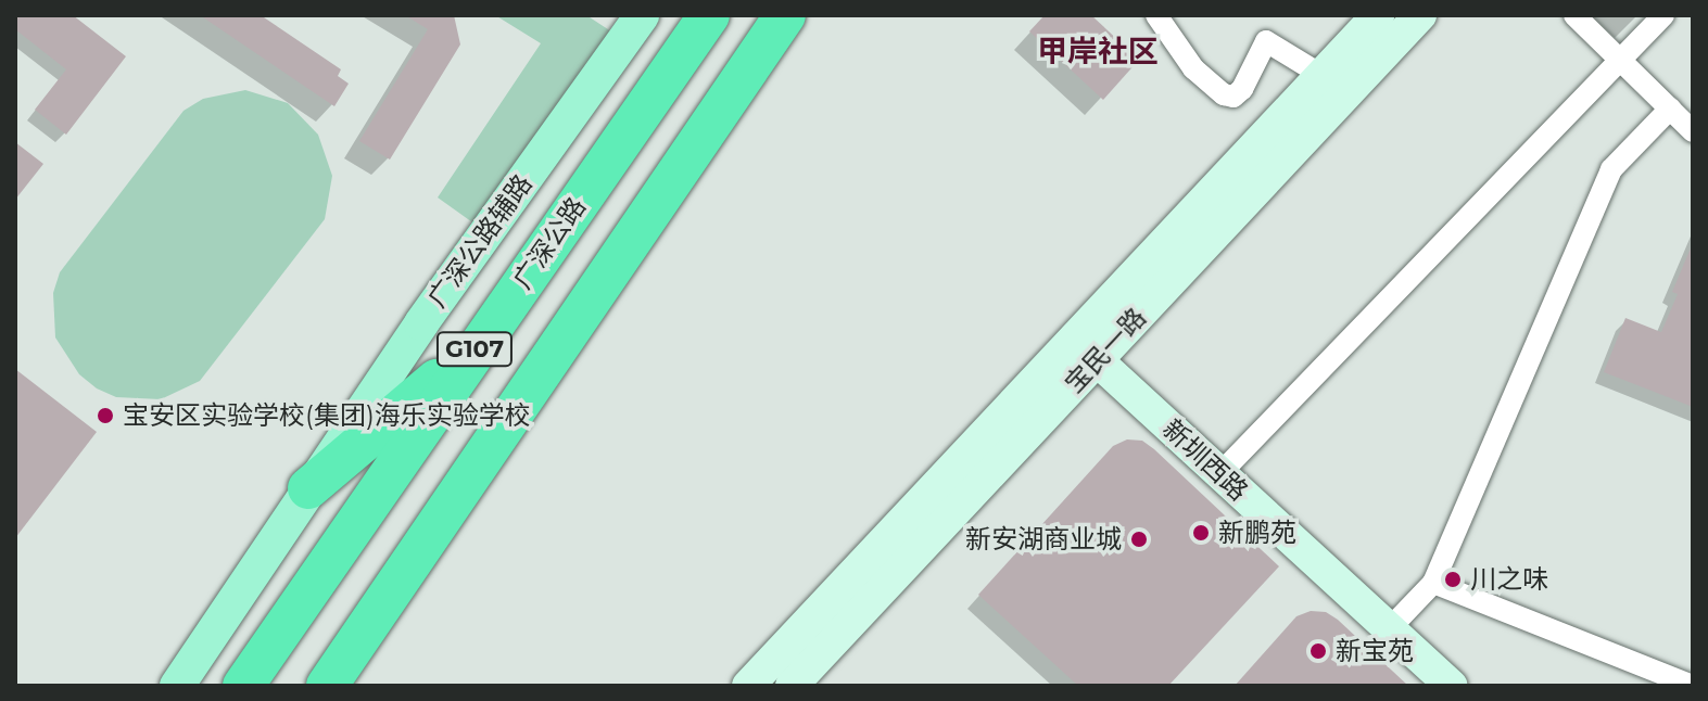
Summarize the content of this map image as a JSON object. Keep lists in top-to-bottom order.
{
  "streets": {
    "highway": ["广深公路", "G107"],
    "main road": ["广深公路辅路", "宝民一路", "新圳西路"]
  },
  "crossings": [
    ["宝民一路", "新圳西路"]
  ],
  "districts": ["甲岸社区"],
  "places": [
    "宝安区实验学校(集团)海乐实验学校",
    "新鹏苑",
    "新安湖商业城",
    "川之味",
    "新宝苑"
  ]
}
